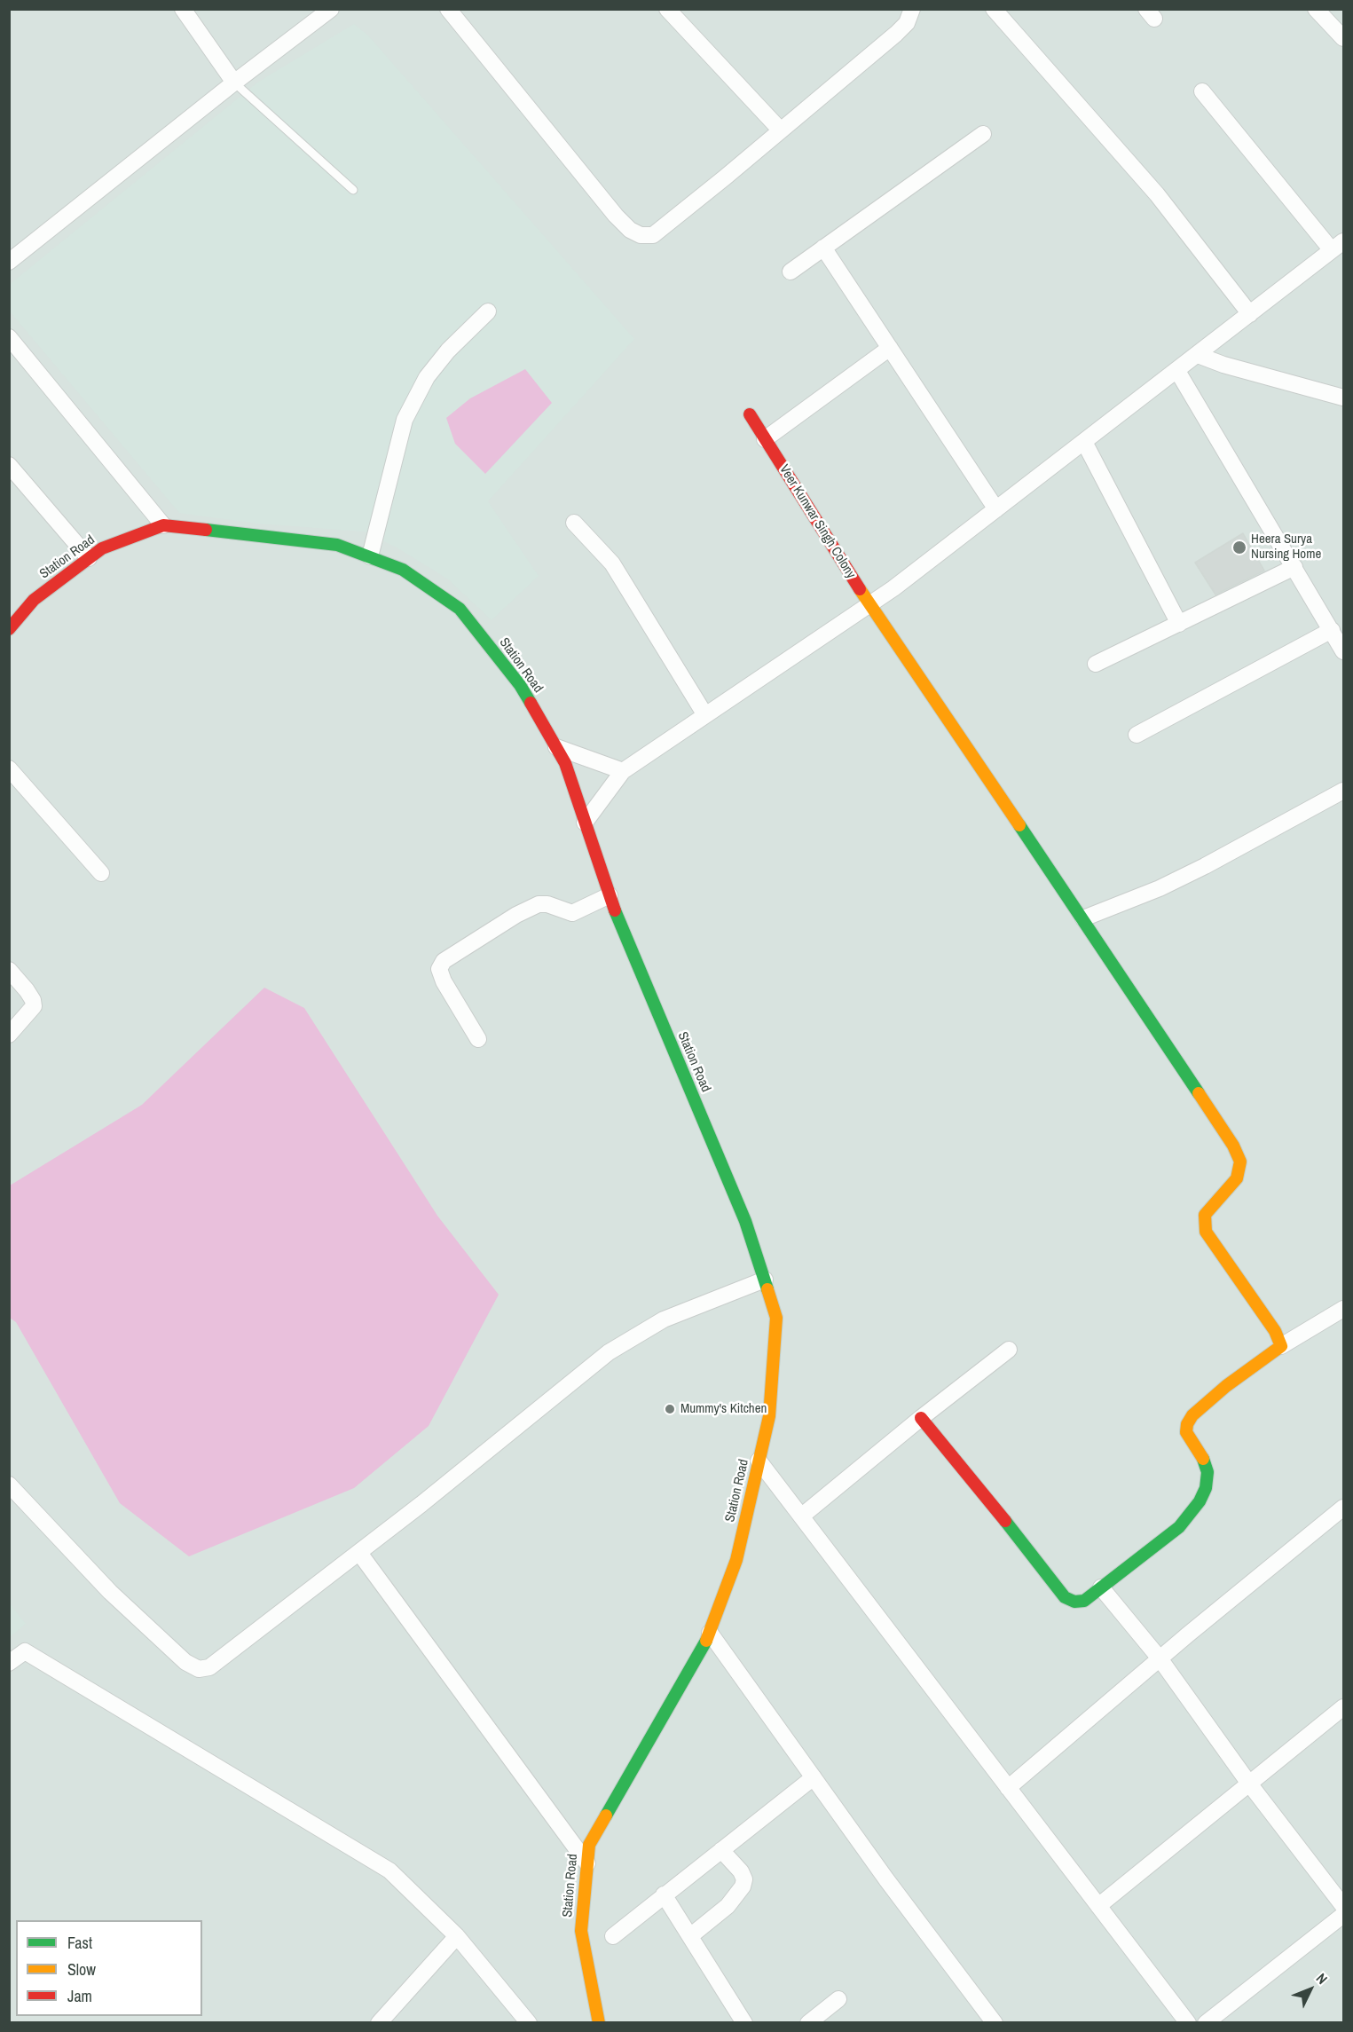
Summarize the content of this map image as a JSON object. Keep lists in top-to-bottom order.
{
  "streets": {
    "street": ["Veer Kunwar Singh Colony", "Station Road"]
  },
  "places": ["Heera Surya Nursing Home", "Mummy's Kitchen"],
  "legend": ["Fast", "Slow", "Jam"],
  "north": "top right"
}
